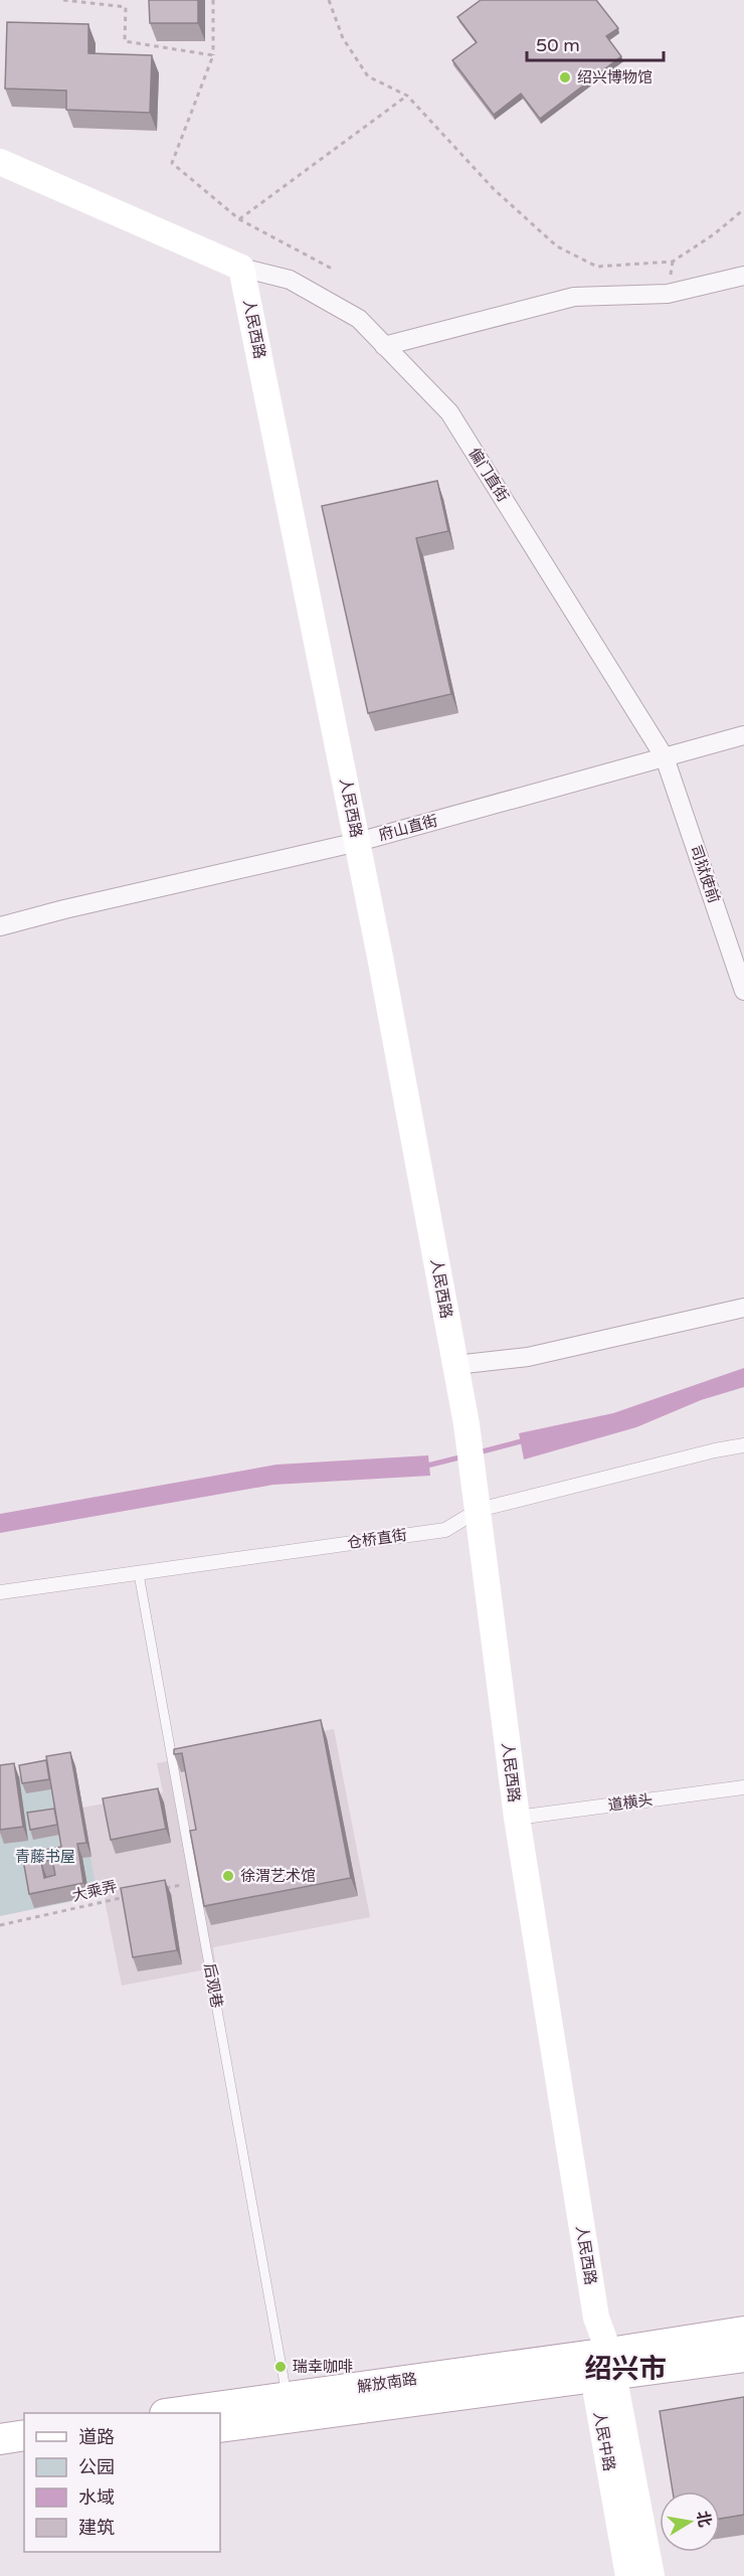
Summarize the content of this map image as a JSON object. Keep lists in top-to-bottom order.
{
  "streets": {
    "main road": ["人民西路", "解放南路", "人民中路"],
    "street": [
      "偏门直街",
      "府山直街",
      "司狱使前",
      "仓桥直街",
      "道横头"
    ],
    "lane": ["后观巷"],
    "path": ["大乘弄"]
  },
  "crossings": [
    ["人民西路", "偏门直街"],
    ["人民西路", "府山直街"],
    ["人民西路", "仓桥直街"],
    ["人民西路", "道横头"],
    ["人民西路", "人民中路"],
    ["偏门直街", "府山直街"],
    ["偏门直街", "司狱使前"],
    ["府山直街", "司狱使前"],
    ["仓桥直街", "后观巷"],
    ["后观巷", "解放南路"],
    ["解放南路", "人民中路"]
  ],
  "districts": ["绍兴市"],
  "parks": ["青藤书屋"],
  "places": ["绍兴博物馆", "徐渭艺术馆", "瑞幸咖啡"],
  "legend": [
    "道路",
    "公园",
    "水域",
    "建筑"
  ],
  "scale_bar": "50 m",
  "north": "right"
}
